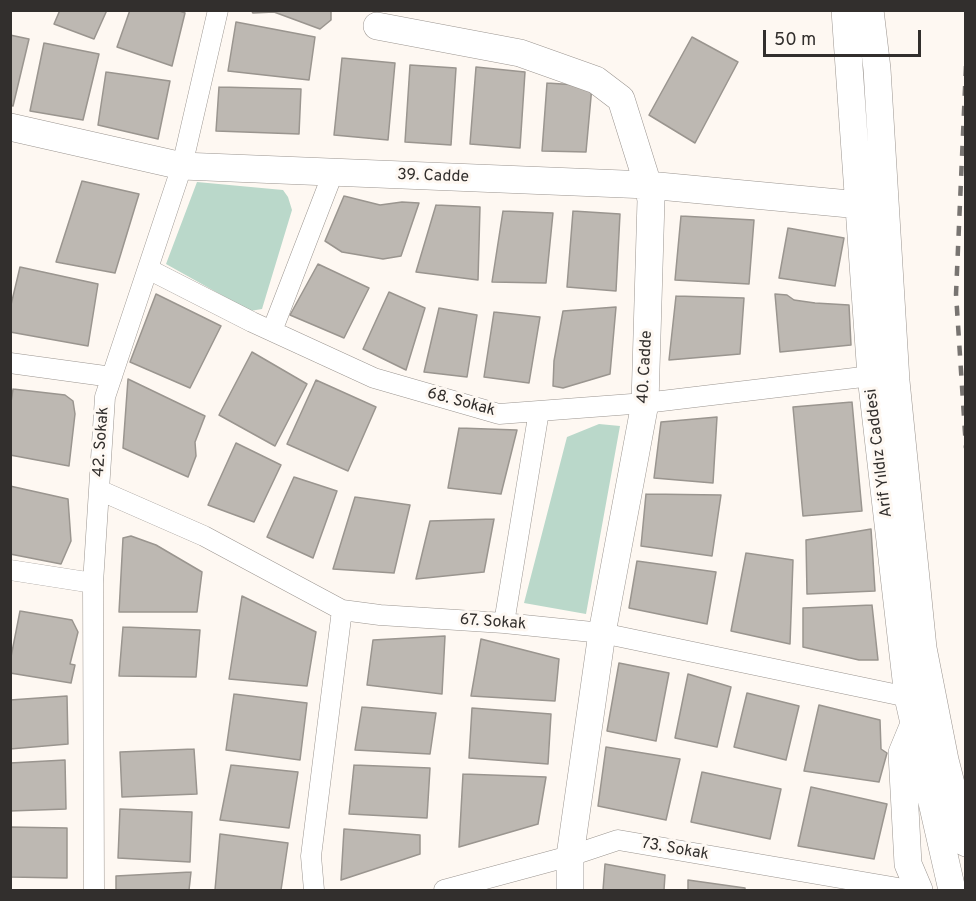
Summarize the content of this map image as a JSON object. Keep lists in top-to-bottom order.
{
  "streets": {
    "street": [
      "39. Cadde",
      "40. Cadde",
      "68. Sokak",
      "42. Sokak",
      "Arif Yıldız Caddesi",
      "67. Sokak",
      "73. Sokak"
    ]
  },
  "crossings": [
    ["39. Cadde", "40. Cadde"],
    ["39. Cadde", "42. Sokak"],
    ["39. Cadde", "Arif Yıldız Caddesi"],
    ["40. Cadde", "68. Sokak"],
    ["40. Cadde", "67. Sokak"],
    ["40. Cadde", "73. Sokak"],
    ["68. Sokak", "42. Sokak"],
    ["68. Sokak", "Arif Yıldız Caddesi"],
    ["42. Sokak", "67. Sokak"],
    ["Arif Yıldız Caddesi", "67. Sokak"]
  ],
  "scale_bar": "50 m"
}
